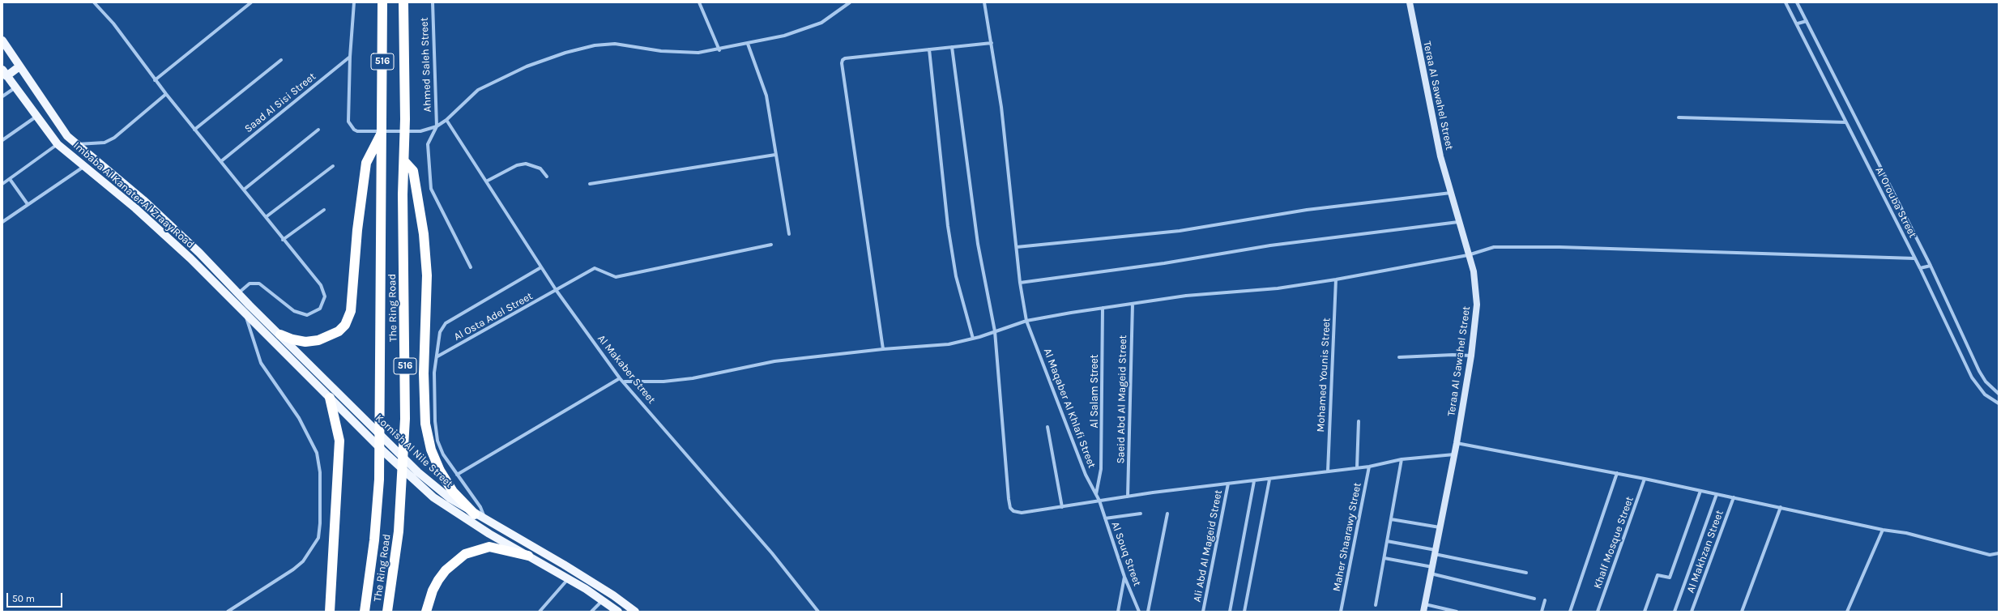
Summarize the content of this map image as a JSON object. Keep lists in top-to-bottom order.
{
  "streets": {
    "highway": ["516", "The Ring Road"],
    "main road": ["Teraa Al Sawahel Street", "Imbaba Al Kanater Al Zraay Road", "Kornish Al Nile Street"],
    "street": [
      "Ahmed Saleh Street",
      "Saad Al Sisi Street",
      "Al Orouba Street",
      "Al Osta Adel Street",
      "Al Makaber Street",
      "Mohamed Younis Street",
      "Al Salam Street",
      "Saeid Abd Al Mageid Street",
      "Al Maqaber Al Khlafi Street",
      "Maher Shaarawy Street",
      "Khalf Mosque Street",
      "Ali Abd Al Mageid Street",
      "Al Makhzan Street",
      "Al Souq Street"
    ]
  },
  "crossings": [
    ["Imbaba Al Kanater Al Zraay Road", "Kornish Al Nile Street"],
    ["Al Osta Adel Street", "Al Makaber Street"],
    ["Al Salam Street", "Al Maqaber Al Khlafi Street"],
    ["Al Maqaber Al Khlafi Street", "Al Souq Street"]
  ],
  "scale_bar": "50 m"
}
